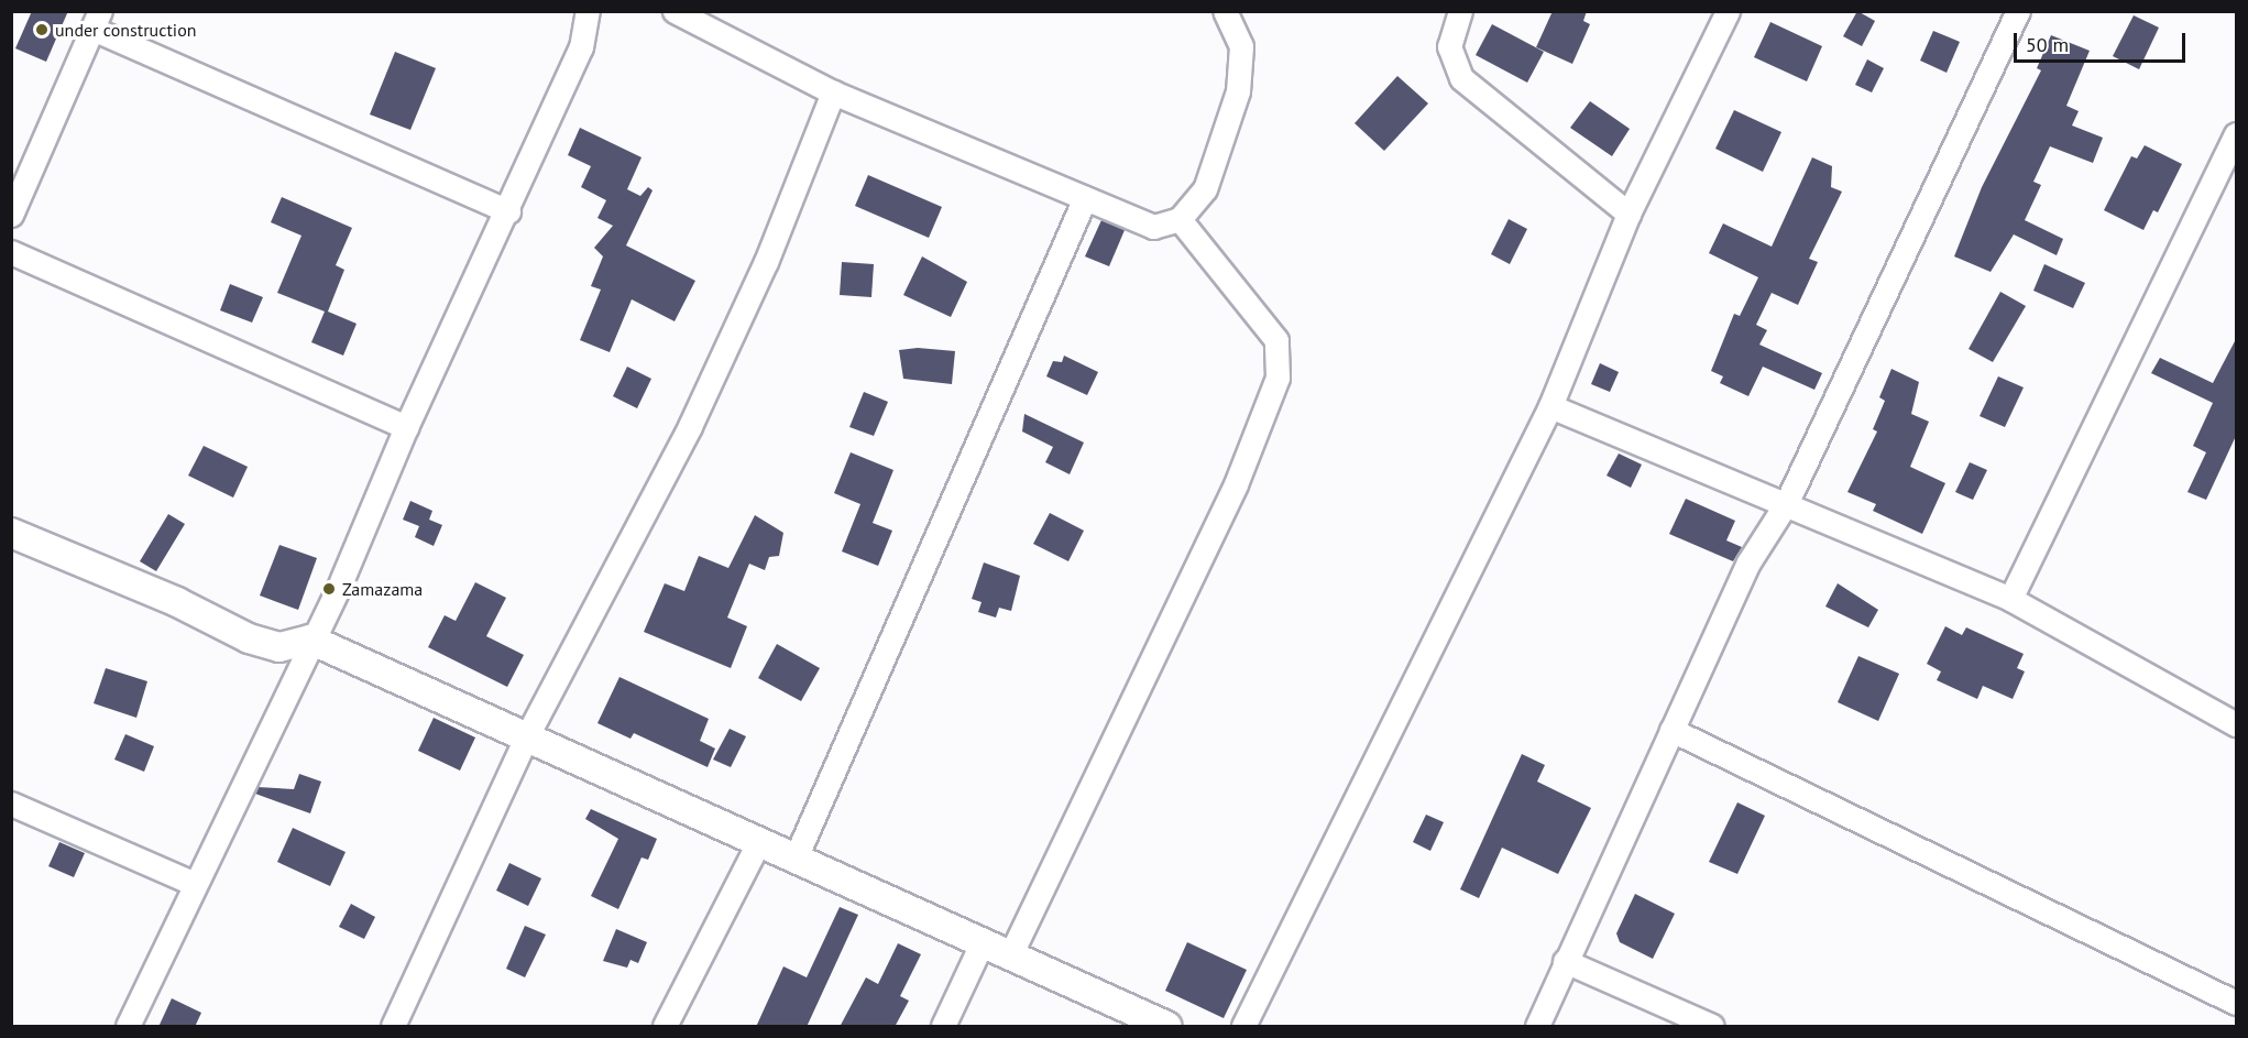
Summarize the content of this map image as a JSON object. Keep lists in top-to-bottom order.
{
  "places": ["under construction", "Zamazama"],
  "scale_bar": "50 m"
}
